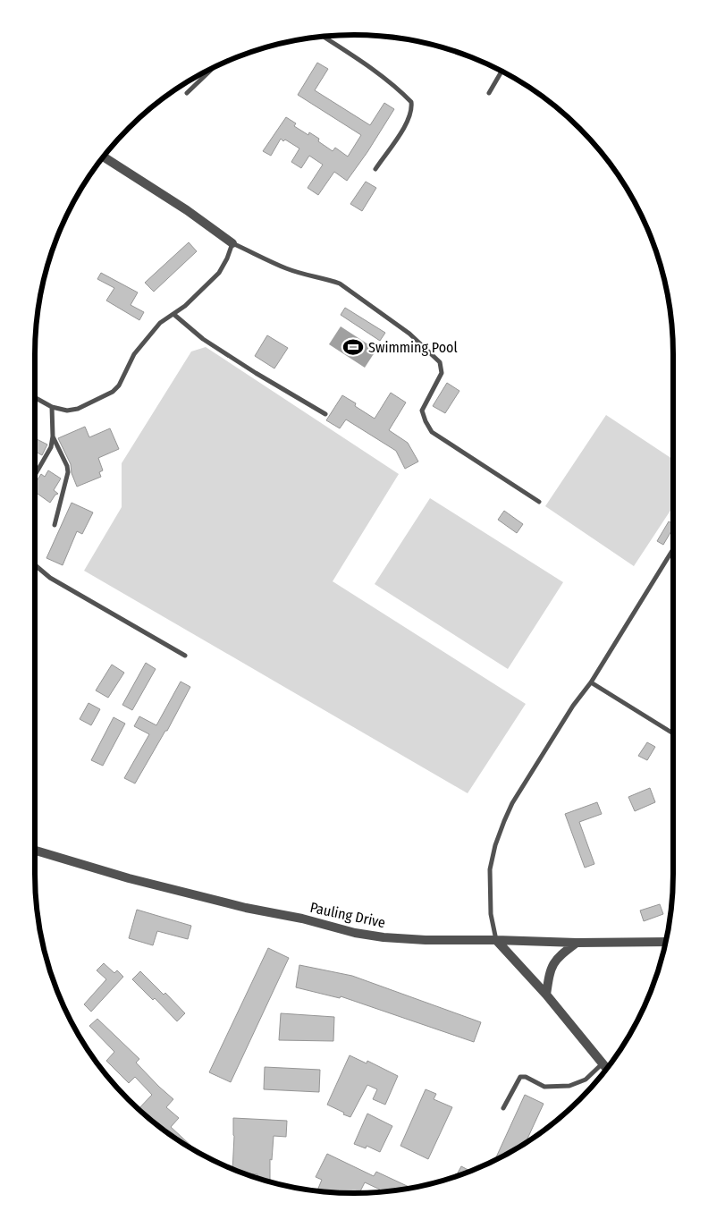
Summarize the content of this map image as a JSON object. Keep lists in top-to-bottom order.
{
  "streets": {
    "street": ["Pauling Drive"]
  },
  "places": {
    "sports": ["Swimming Pool"]
  }
}
